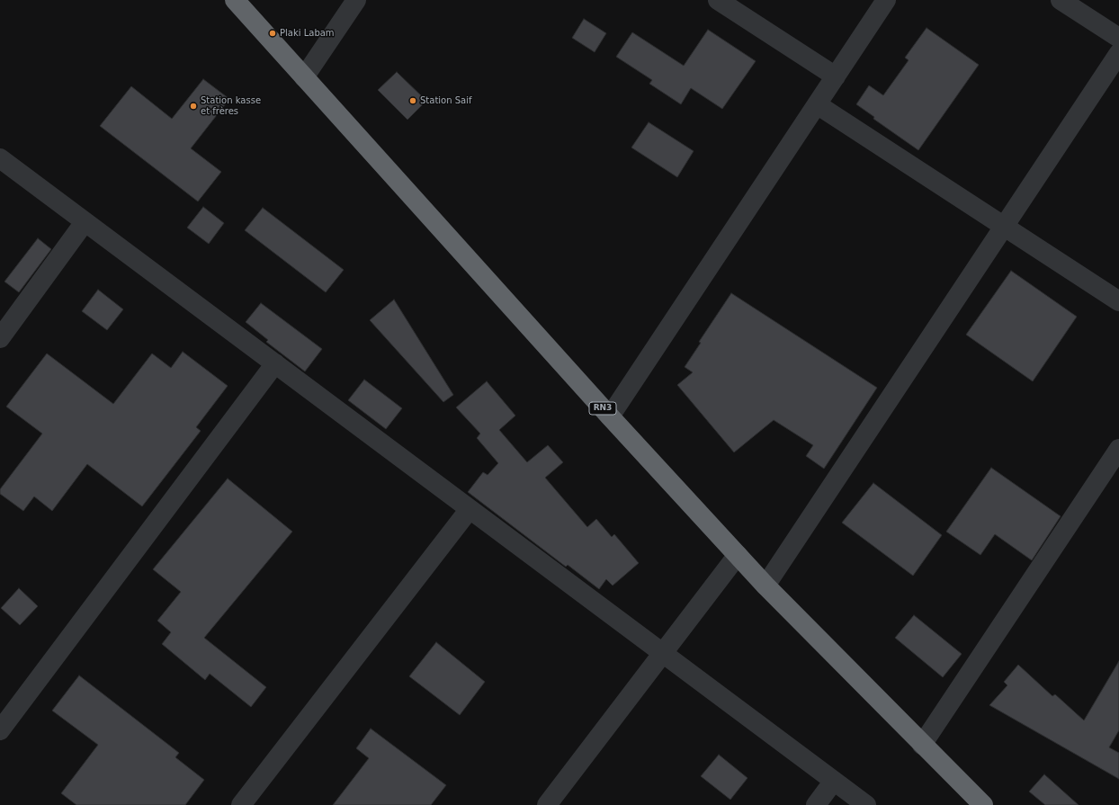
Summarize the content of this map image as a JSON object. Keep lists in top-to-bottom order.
{
  "streets": {
    "highway": ["RN3"]
  },
  "places": ["Plaki Labam", "Station Saif", "Station kasse et frères"]
}
